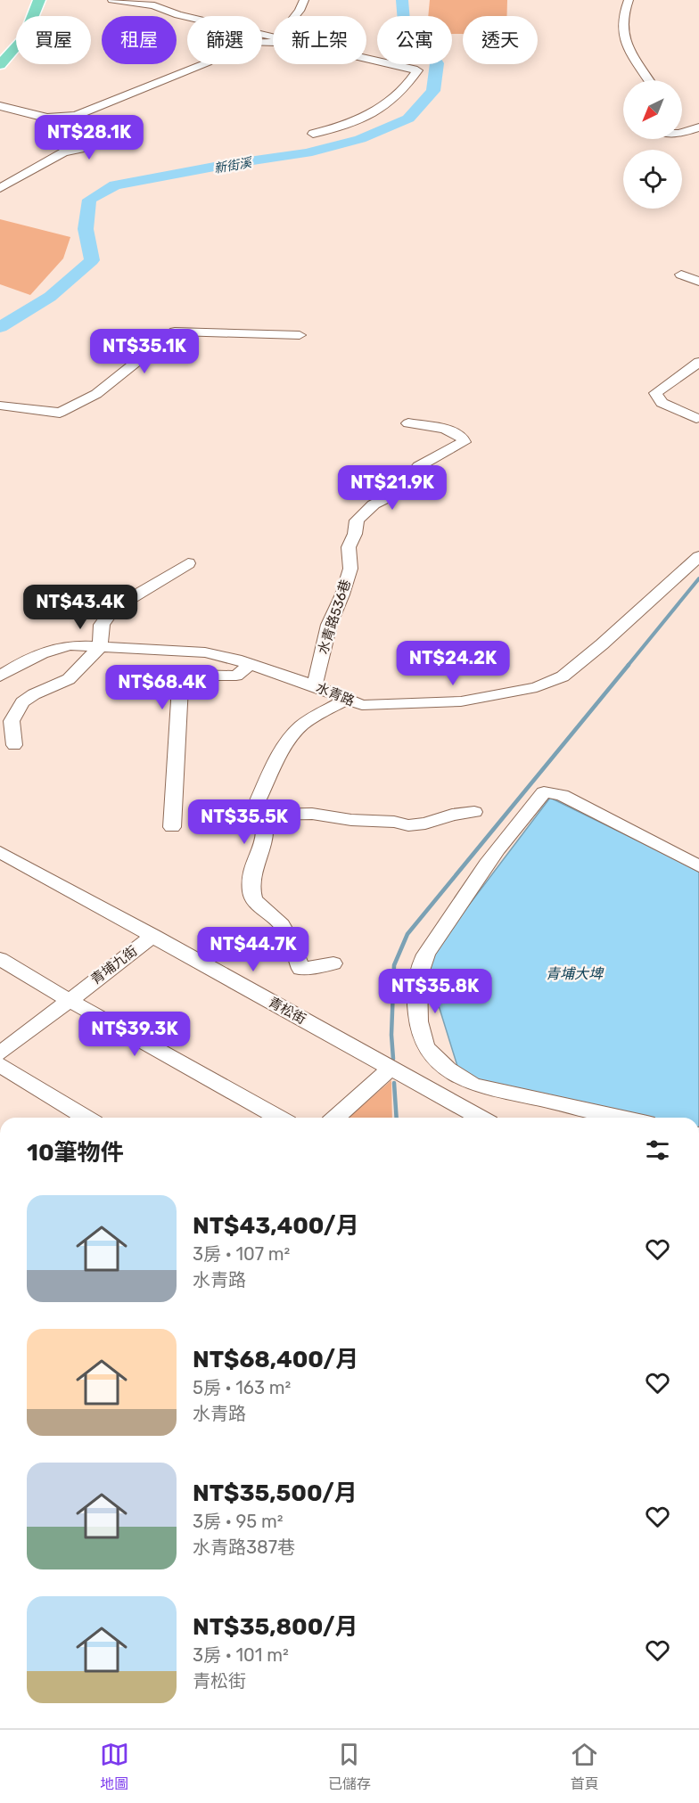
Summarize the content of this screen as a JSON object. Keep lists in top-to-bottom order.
{
  "streets": {
    "street": [
      "水青路536巷",
      "水青路",
      "青埔九街",
      "青松街"
    ]
  },
  "crossings": [
    ["水青路536巷", "水青路"],
    ["青埔九街", "青松街"]
  ],
  "water": ["新街溪", "青埔大埤"],
  "north": "bottom left",
  "page": {
    "chip": [
      "買屋",
      "租屋",
      "篩選",
      "新上架",
      "公寓",
      "透天"
    ],
    "price": [
      "NT$28.1K",
      "NT$35.1K",
      "NT$21.9K",
      "NT$43.4K",
      "NT$24.2K",
      "NT$68.4K",
      "NT$35.5K",
      "NT$44.7K",
      "NT$35.8K",
      "NT$39.3K"
    ],
    "heading": "10筆物件",
    "list": [
      {
        "name": "NT$43,400/月",
        "note": "3房 · 107 m² · 水青路"
      },
      {
        "name": "NT$68,400/月",
        "note": "5房 · 163 m² · 水青路"
      },
      {
        "name": "NT$35,500/月",
        "note": "3房 · 95 m² · 水青路387巷"
      },
      {
        "name": "NT$35,800/月",
        "note": "3房 · 101 m² · 青松街"
      }
    ],
    "tabs": ["地圖", "已儲存", "首頁"]
  }
}
